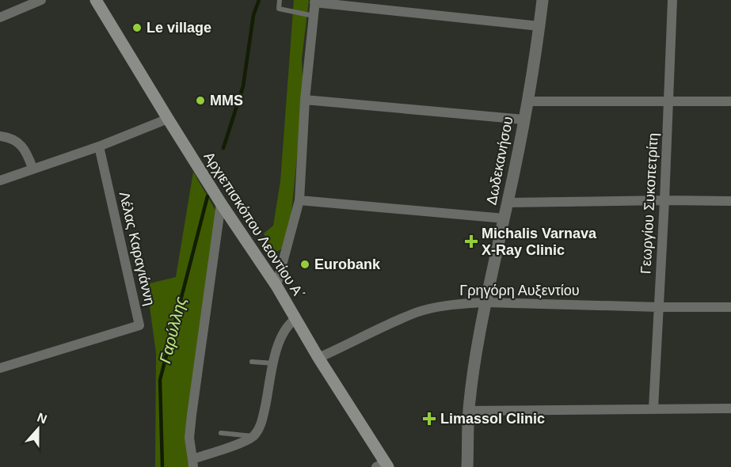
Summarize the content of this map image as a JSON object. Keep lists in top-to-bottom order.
{
  "streets": {
    "main road": ["Αρχιεπισκόπου Λεοντίου Α΄"],
    "street": [
      "Δωδεκανήσου",
      "Γεωργίου Συκοπετρίτη",
      "Λέλας Καραγιάννη",
      "Γρηγόρη Αυξεντίου"
    ]
  },
  "crossings": [
    ["Δωδεκανήσου", "Γρηγόρη Αυξεντίου"],
    ["Γεωργίου Συκοπετρίτη", "Γρηγόρη Αυξεντίου"],
    ["Αρχιεπισκόπου Λεοντίου Α΄", "Γρηγόρη Αυξεντίου"]
  ],
  "water": ["Γαρύλλης"],
  "places": {
    "other": ["Le village", "MMS", "Eurobank"],
    "health": ["Michalis Varnava X-Ray Clinic", "Limassol Clinic"]
  },
  "north": "top"
}
